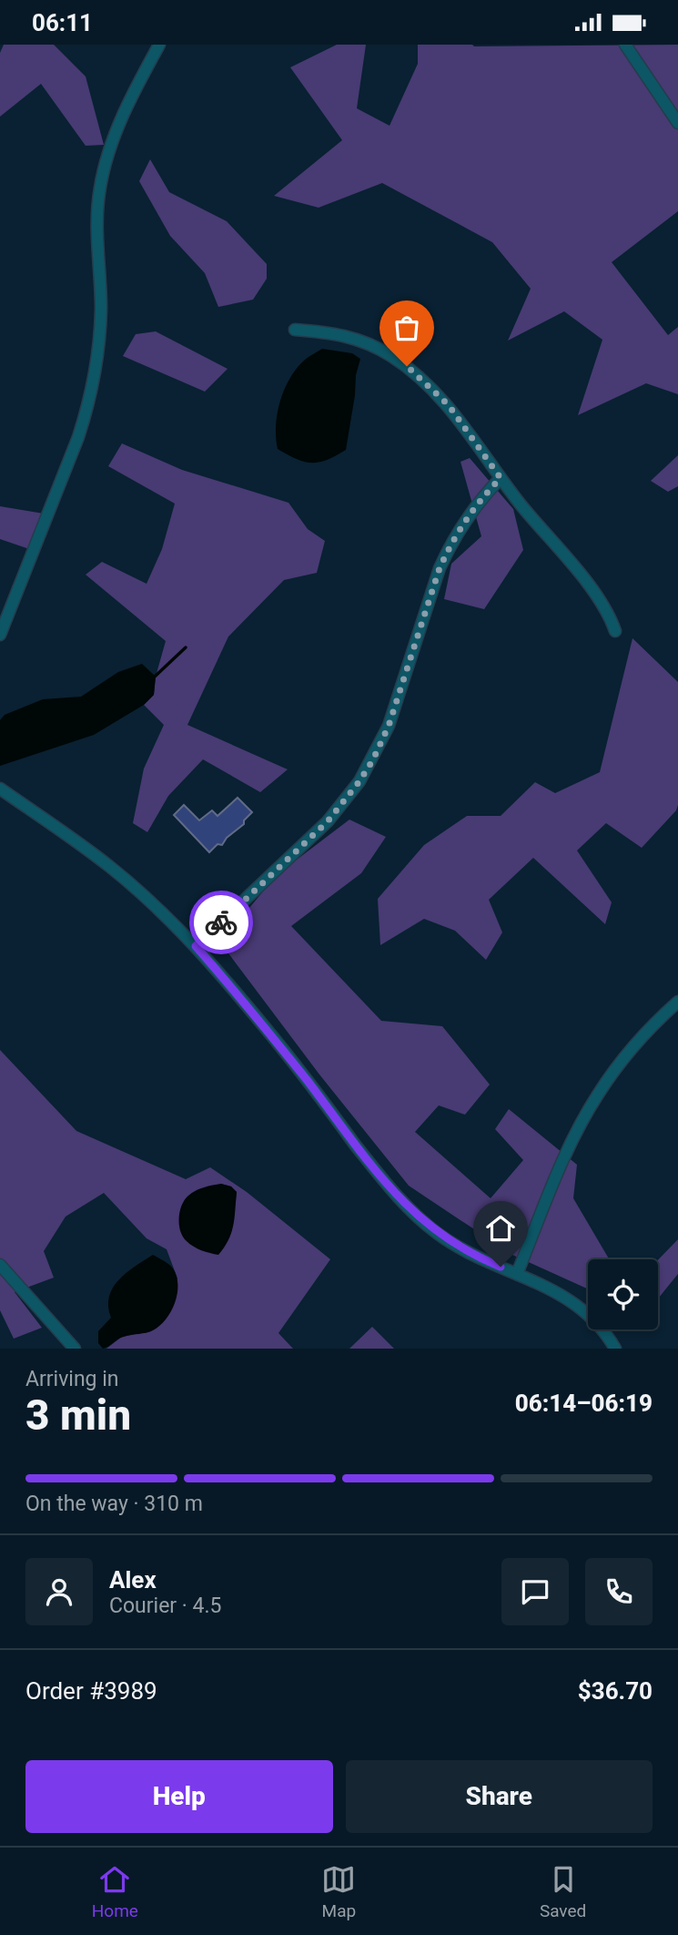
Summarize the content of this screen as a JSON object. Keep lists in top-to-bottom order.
{
  "page": {
    "status": "06:11",
    "heading": ["3 min", "Arriving in", "06:14–06:19"],
    "panel": [
      "Alex",
      "Courier · 4.5",
      "Order #3989",
      "$36.70"
    ],
    "bar": "On the way · 310 m",
    "buttons": ["Help", "Share"],
    "tabs": ["Home", "Map", "Saved"]
  }
}
